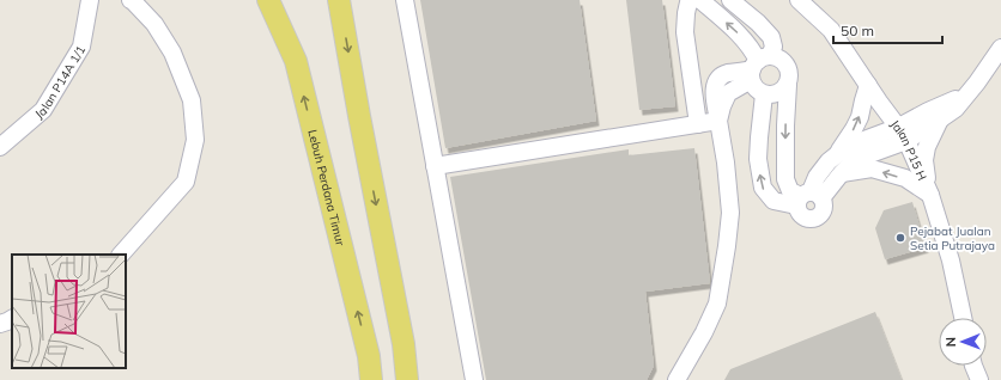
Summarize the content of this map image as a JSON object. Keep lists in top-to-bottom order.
{
  "streets": {
    "main road": ["Lebuh Perdana Timur"],
    "street": ["Jalan P14A 1/1", "Jalan P15 H"]
  },
  "places": ["Pejabat Jualan Setia Putrajaya"],
  "scale_bar": "50 m",
  "north": "left"
}
